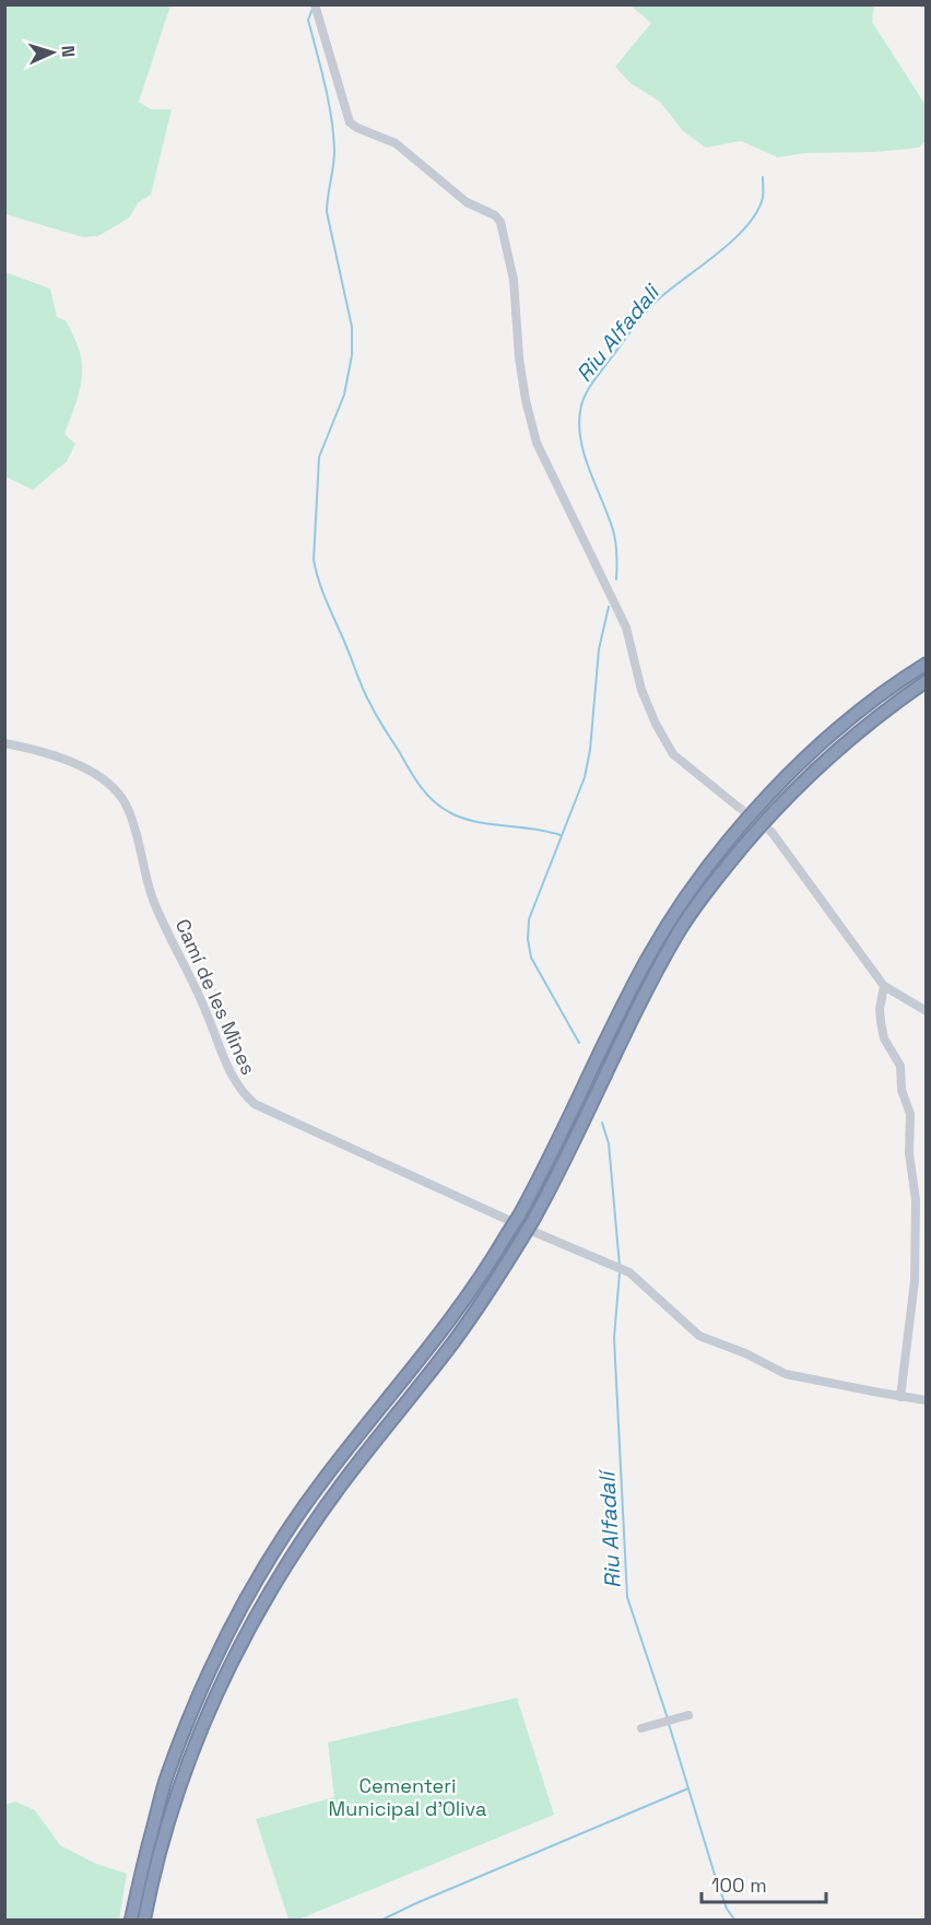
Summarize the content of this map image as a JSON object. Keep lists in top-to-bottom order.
{
  "streets": {
    "street": ["Camí de les Mines"]
  },
  "water": ["Riu Alfadali", "Riu Alfadalí"],
  "parks": ["Cementeri Municipal d'Oliva"],
  "scale_bar": "100 m",
  "north": "right"
}
